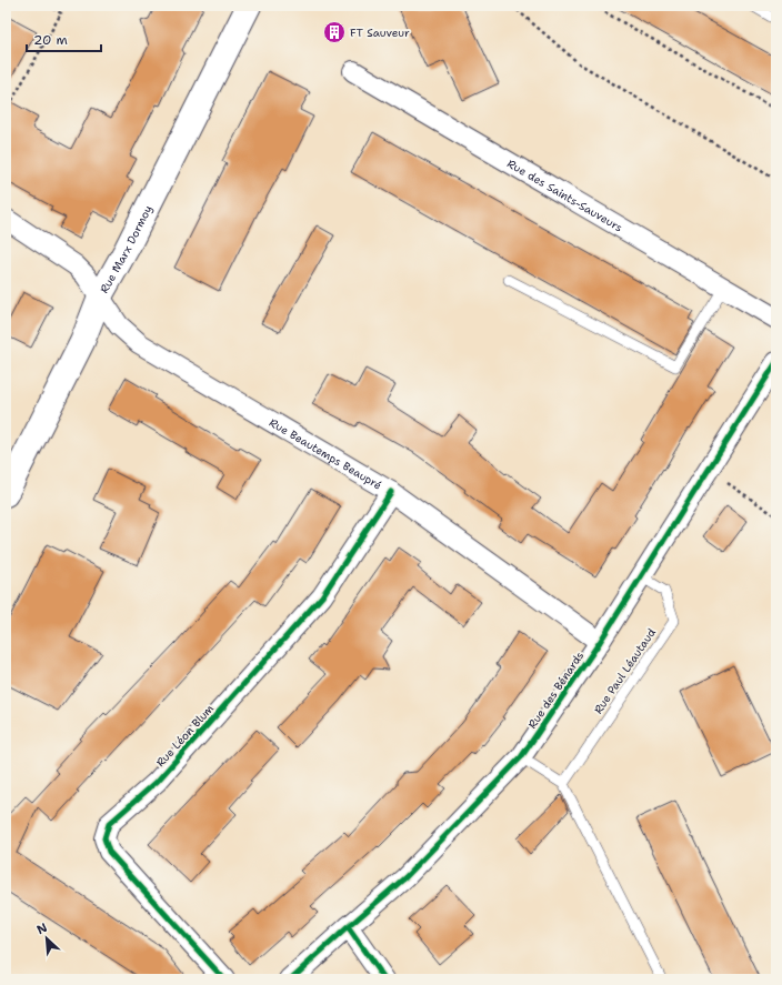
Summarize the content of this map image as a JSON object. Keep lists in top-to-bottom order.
{
  "streets": {
    "main road": ["Rue Marx Dormoy"],
    "street": [
      "Rue des Saints-Sauveurs",
      "Rue Beautemps Beaupré",
      "Rue des Bénards",
      "Rue Léon Blum"
    ],
    "lane": ["Rue Paul Léautaud"]
  },
  "crossings": [
    ["Rue Marx Dormoy", "Rue Beautemps Beaupré"],
    ["Rue Beautemps Beaupré", "Rue des Bénards"],
    ["Rue Beautemps Beaupré", "Rue Léon Blum"],
    ["Rue Paul Léautaud", "Rue des Bénards"]
  ],
  "places": {
    "building": ["FT Sauveur"]
  },
  "scale_bar": "20 m",
  "north": "top left"
}
